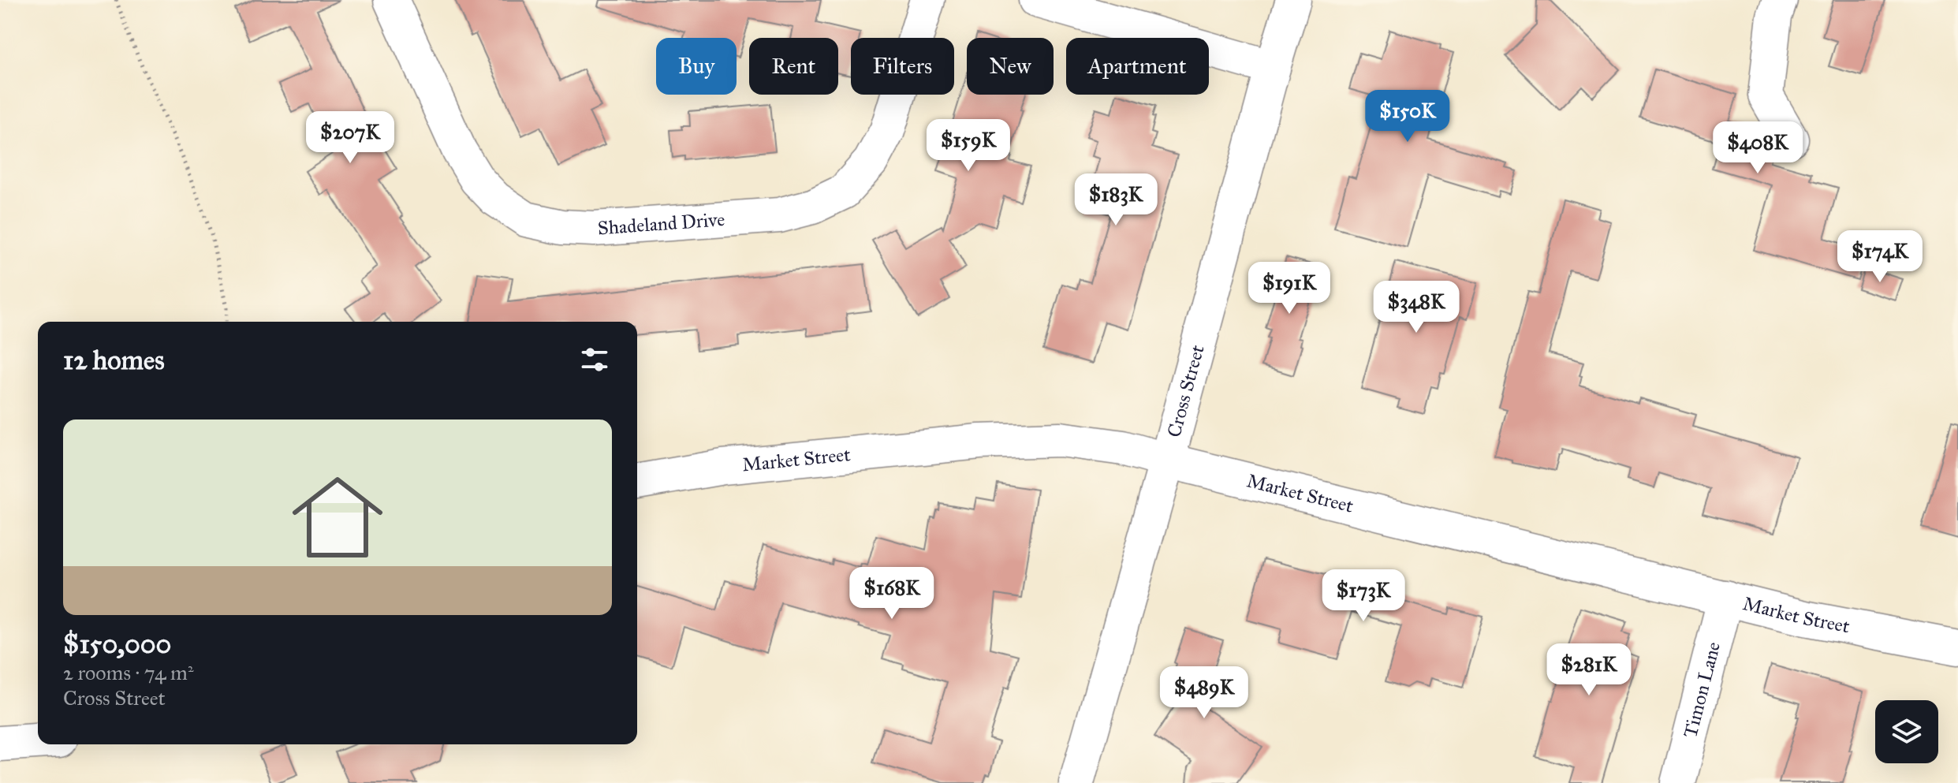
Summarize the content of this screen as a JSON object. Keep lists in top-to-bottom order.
{
  "streets": {
    "street": [
      "Shadeland Drive",
      "Cross Street",
      "Market Street",
      "Timon Lane"
    ]
  },
  "crossings": [
    ["Cross Street", "Market Street"],
    ["Market Street", "Timon Lane"]
  ],
  "page": {
    "chip": [
      "Buy",
      "Rent",
      "Filters",
      "New",
      "Apartment"
    ],
    "price": [
      "$150K",
      "$207K",
      "$159K",
      "$408K",
      "$183K",
      "$174K",
      "$191K",
      "$348K",
      "$168K",
      "$173K",
      "$281K",
      "$489K"
    ],
    "heading": "12 homes",
    "list": [
      {
        "name": "$150,000",
        "note": "2 rooms · 74 m² · Cross Street"
      }
    ]
  }
}
